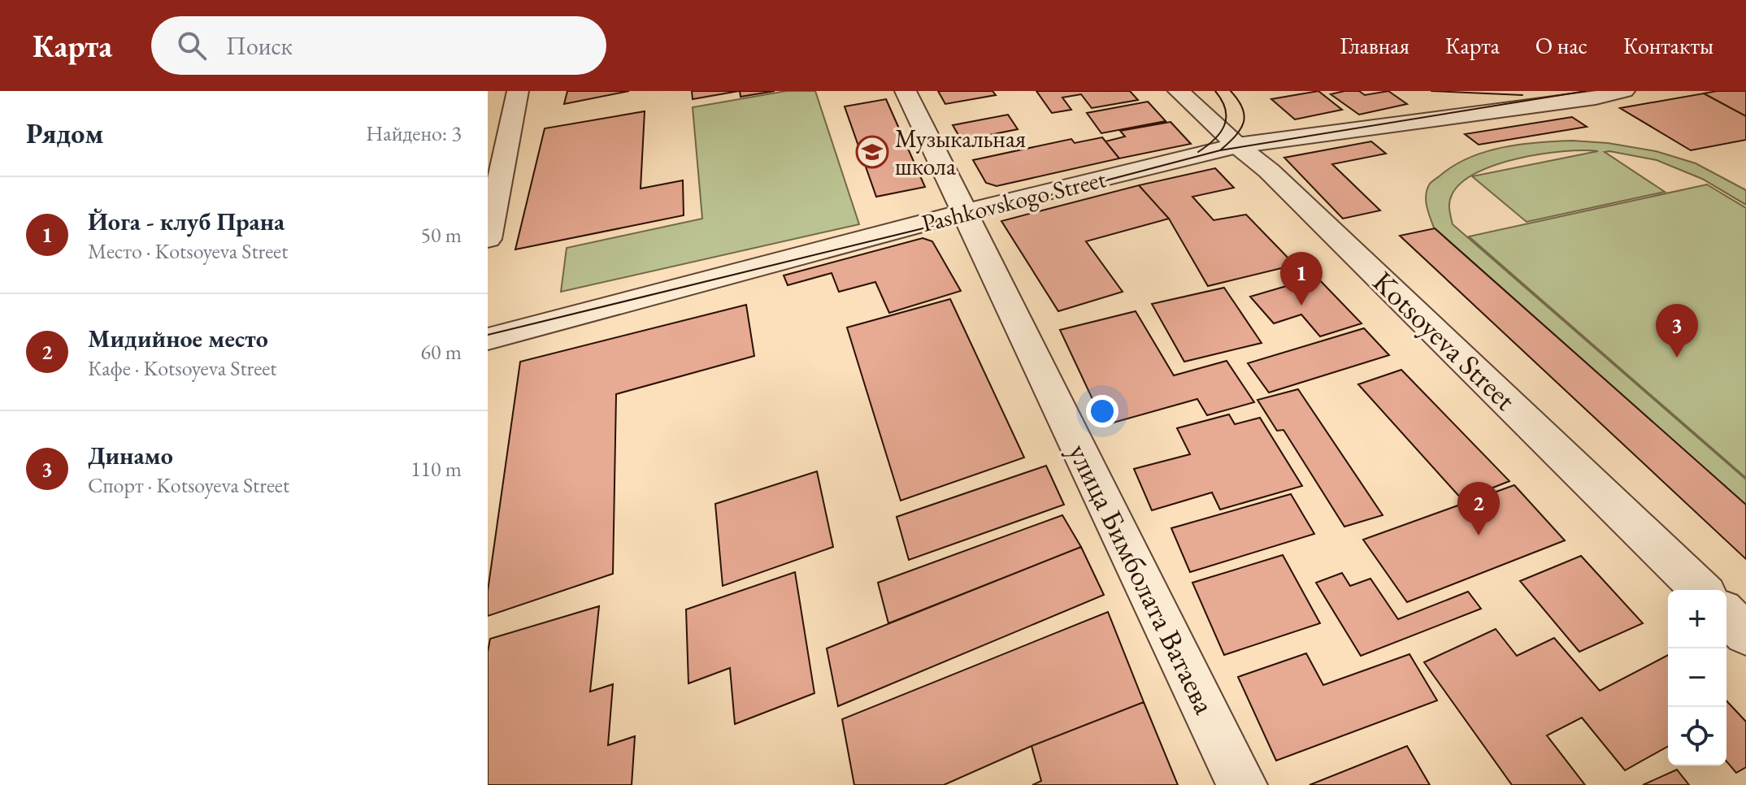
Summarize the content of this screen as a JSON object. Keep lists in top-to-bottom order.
{
  "streets": {
    "street": ["Pashkovskogo Street", "Kotsoyeva Street", "улица Бимболата Ватаева"]
  },
  "crossings": [
    ["Pashkovskogo Street", "Kotsoyeva Street"],
    ["Pashkovskogo Street", "улица Бимболата Ватаева"]
  ],
  "places": {
    "school or university": ["Музыкальная школа"]
  },
  "page": {
    "header": "Карта",
    "search": "Поиск",
    "nav": [
      "Главная",
      "Карта",
      "О нас",
      "Контакты"
    ],
    "heading": ["Рядом", "Найдено: 3"],
    "list": [
      {
        "mark": "1",
        "name": "Йога - клуб Прана",
        "note": "Место · Kotsoyeva Street",
        "value": "50 m"
      },
      {
        "mark": "2",
        "name": "Мидийное место",
        "note": "Кафе · Kotsoyeva Street",
        "value": "60 m"
      },
      {
        "mark": "3",
        "name": "Динамо",
        "note": "Спорт · Kotsoyeva Street",
        "value": "110 m"
      }
    ],
    "pins": ["1", "3", "2"],
    "map_buttons": ["+", "−"]
  }
}
